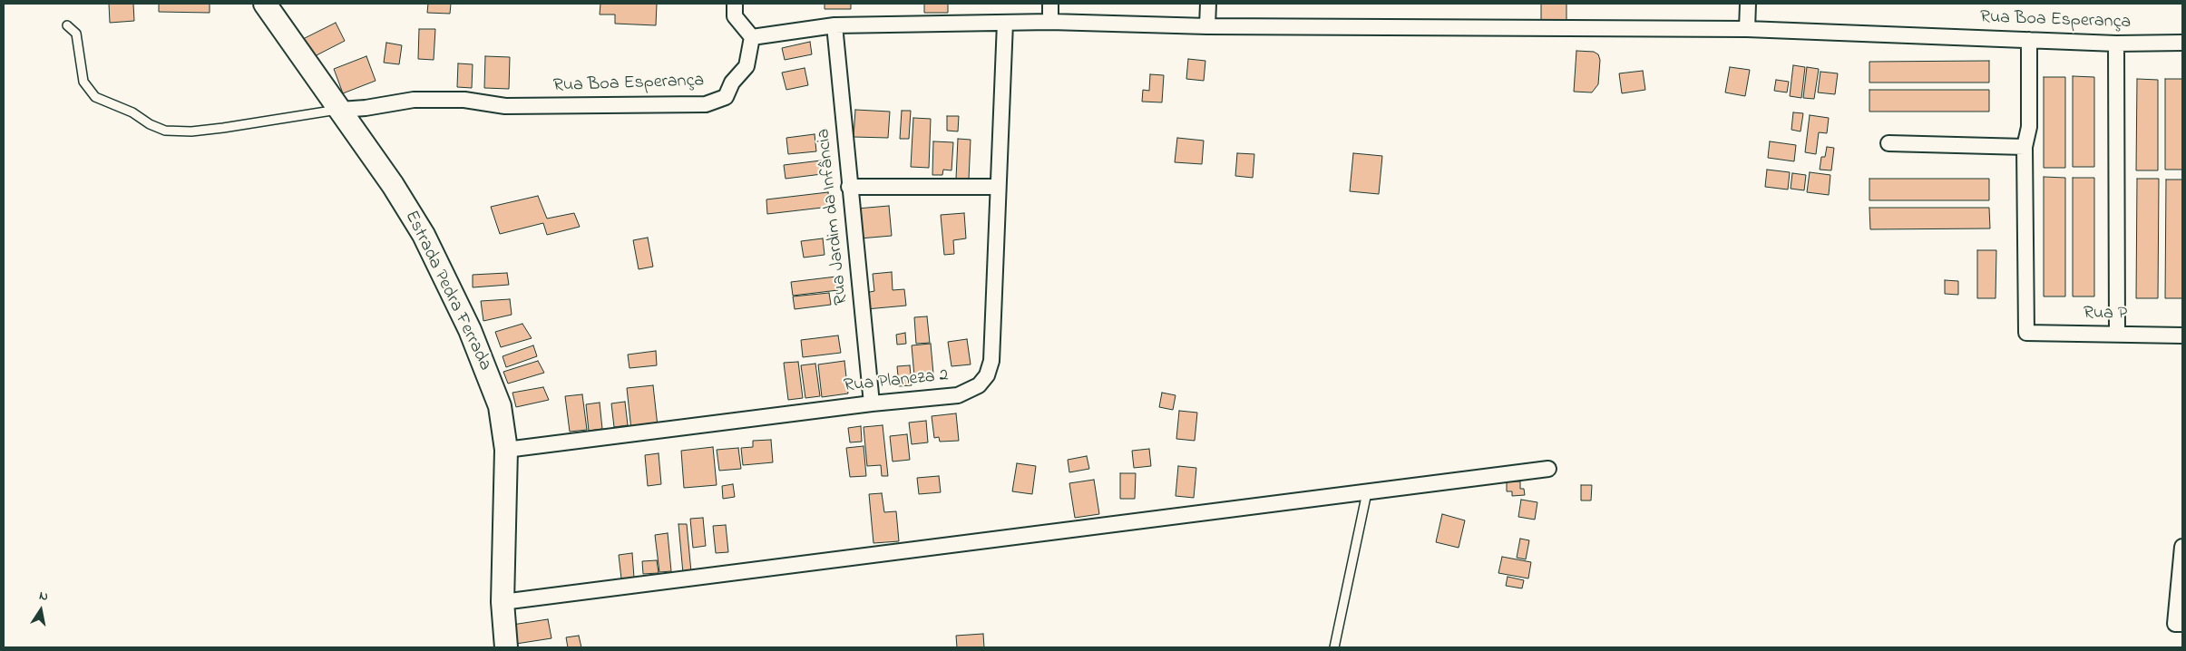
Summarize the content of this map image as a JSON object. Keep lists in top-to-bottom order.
{
  "streets": {
    "street": [
      "Rua Boa Esperança",
      "Rua Jardim da Infância",
      "Estrada Pedra Ferrada",
      "Rua P",
      "Rua Planeza 2"
    ]
  },
  "crossings": [
    ["Rua Boa Esperança", "Rua Jardim da Infância"],
    ["Rua Boa Esperança", "Estrada Pedra Ferrada"],
    ["Rua Boa Esperança", "Rua Planeza 2"],
    ["Rua Jardim da Infância", "Rua Planeza 2"],
    ["Estrada Pedra Ferrada", "Rua Planeza 2"]
  ],
  "north": "top"
}
